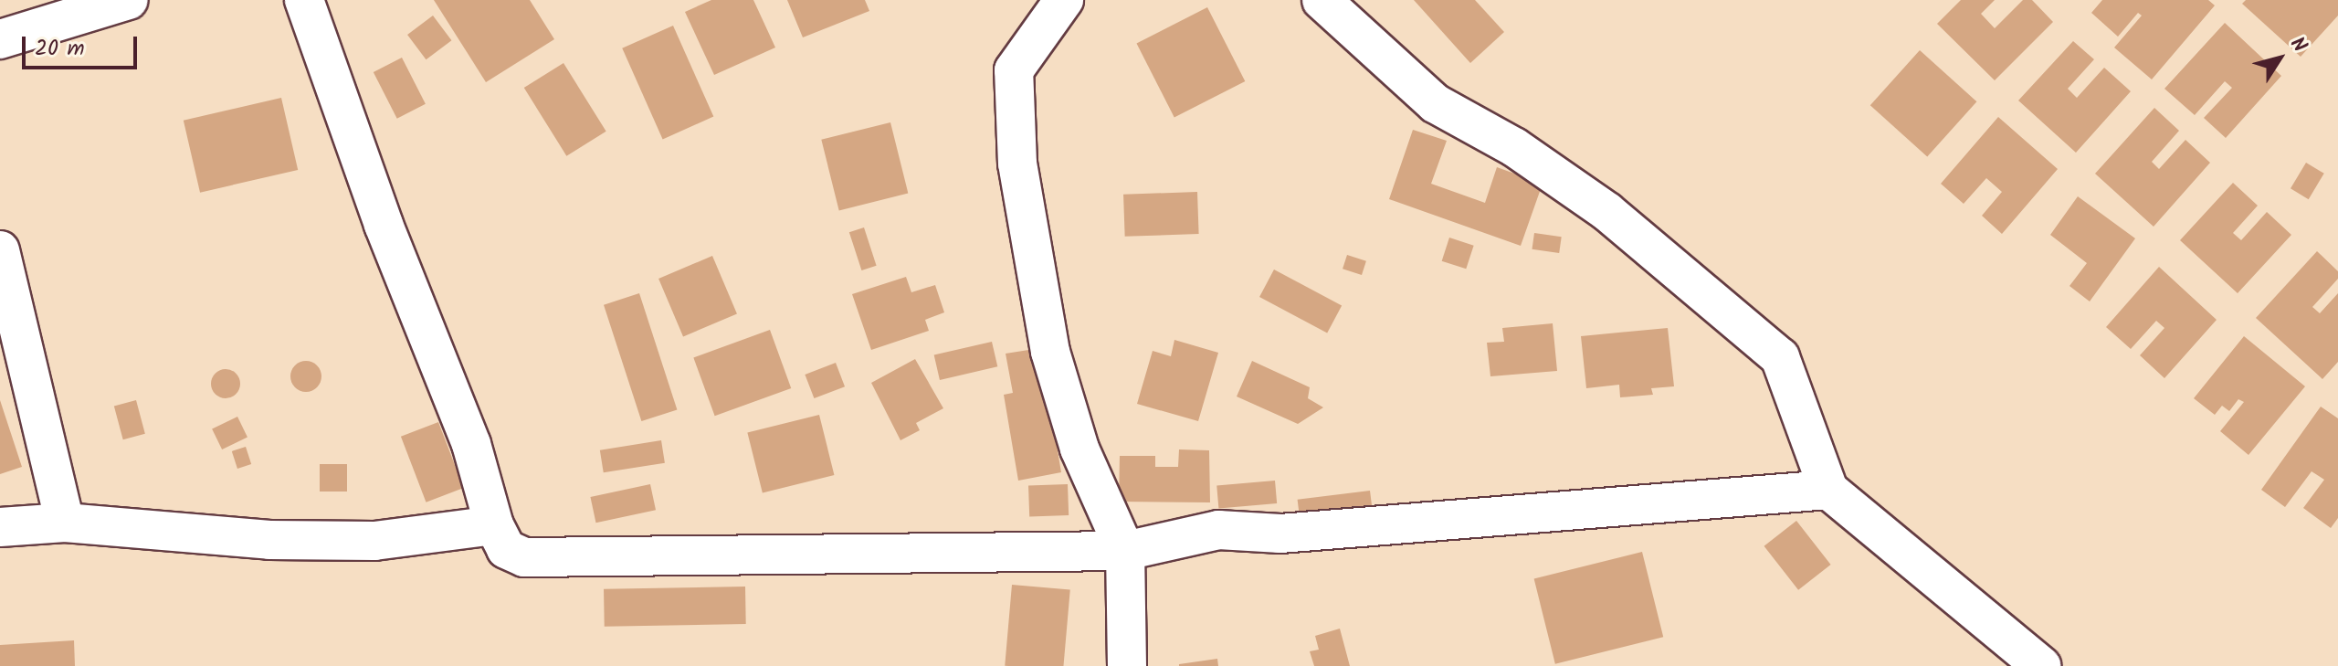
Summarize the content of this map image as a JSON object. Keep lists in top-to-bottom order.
{
  "scale_bar": "20 m",
  "north": "top right"
}
